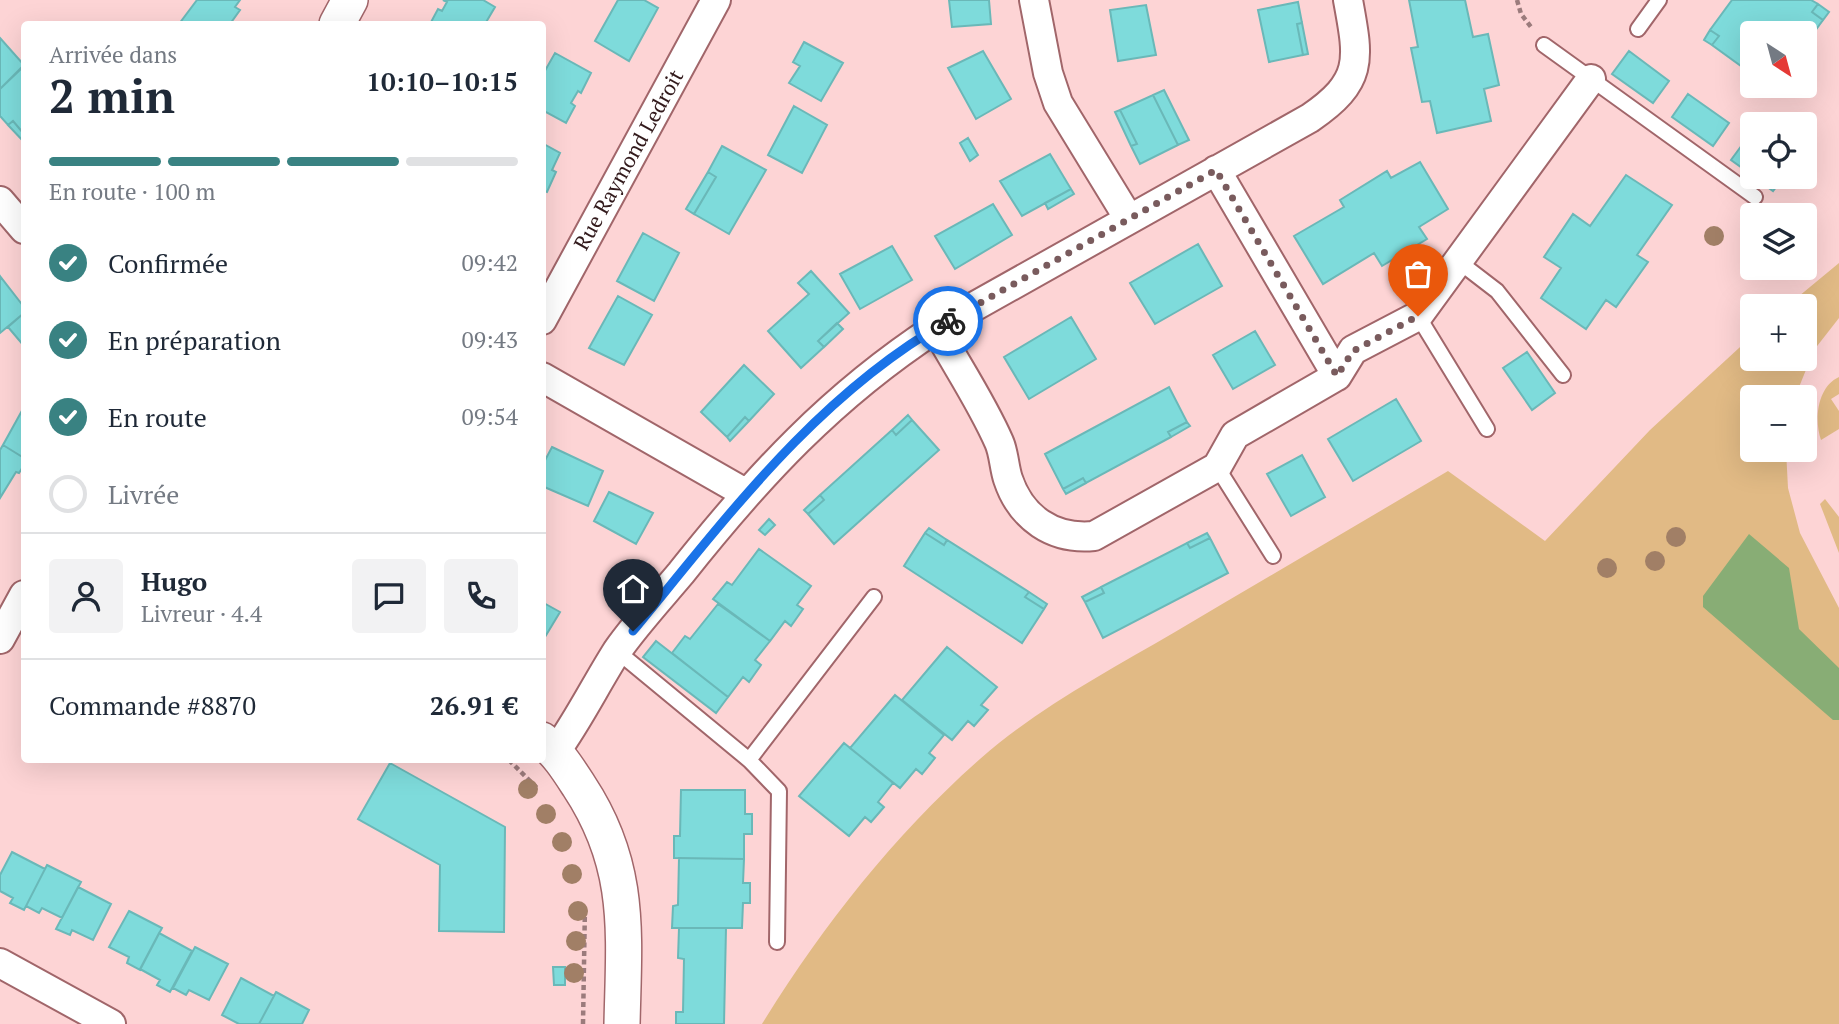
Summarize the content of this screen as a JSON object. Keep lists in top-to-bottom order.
{
  "streets": {
    "street": ["Rue Raymond Ledroit"]
  },
  "north": "bottom right",
  "page": {
    "map_buttons": ["+", "−"],
    "heading": ["2 min", "Arrivée dans", "10:10–10:15"],
    "panel": [
      "Hugo",
      "Livreur · 4.4",
      "Commande #8870",
      "26.91 €"
    ],
    "bar": "En route · 100 m",
    "list": [
      ["Confirmée", "09:42"],
      ["En préparation", "09:43"],
      ["En route", "09:54"],
      "Livrée"
    ]
  }
}
